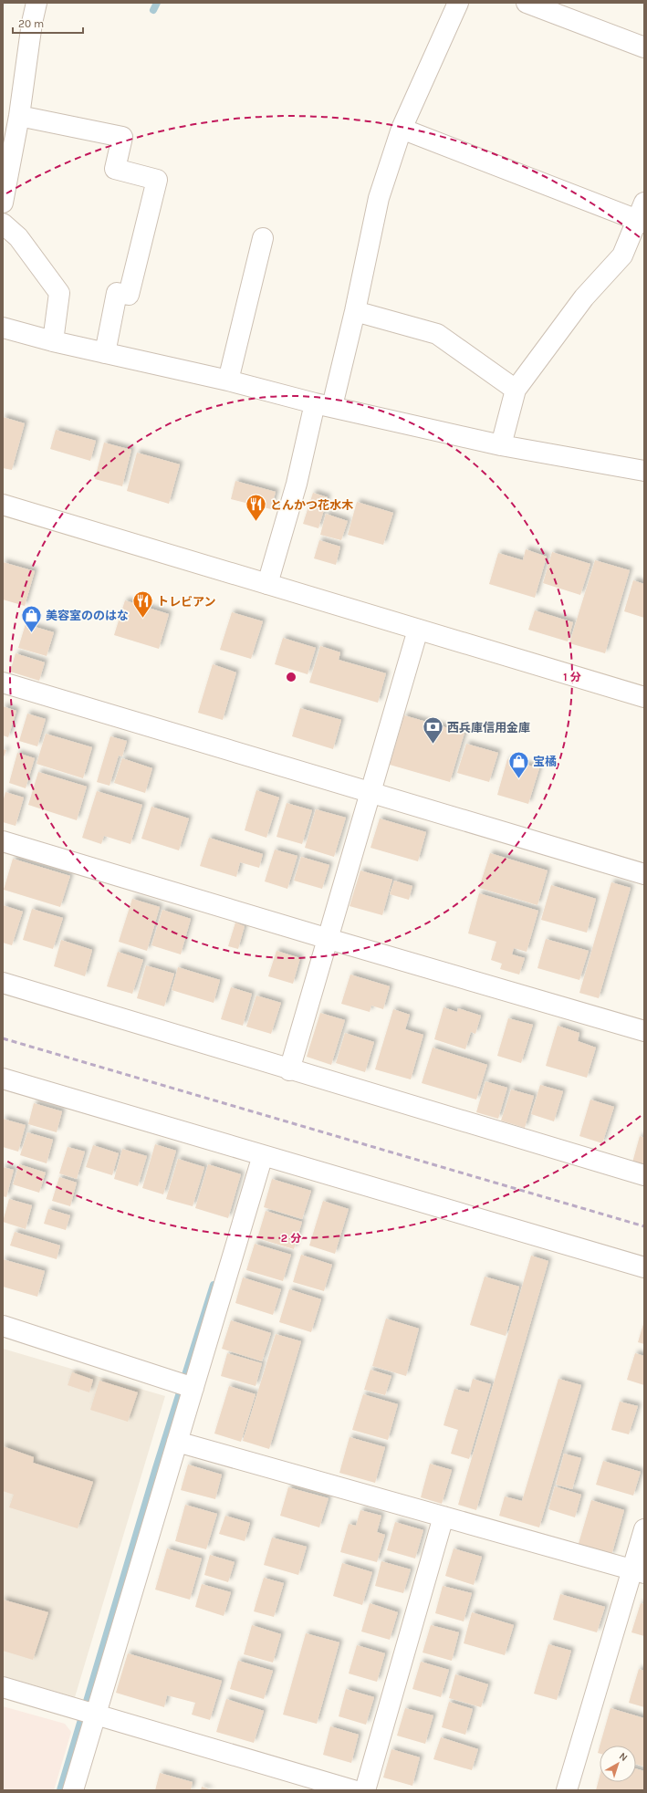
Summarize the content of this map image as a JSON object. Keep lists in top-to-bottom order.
{
  "places": {
    "restaurant": ["とんかつ花水木", "トレビアン"],
    "shop": ["美容室ののはな", "宝橘"],
    "bank": ["西兵庫信用金庫"]
  },
  "scale_bar": "20 m",
  "north": "top right",
  "rings": ["1 分", "2 分"]
}
